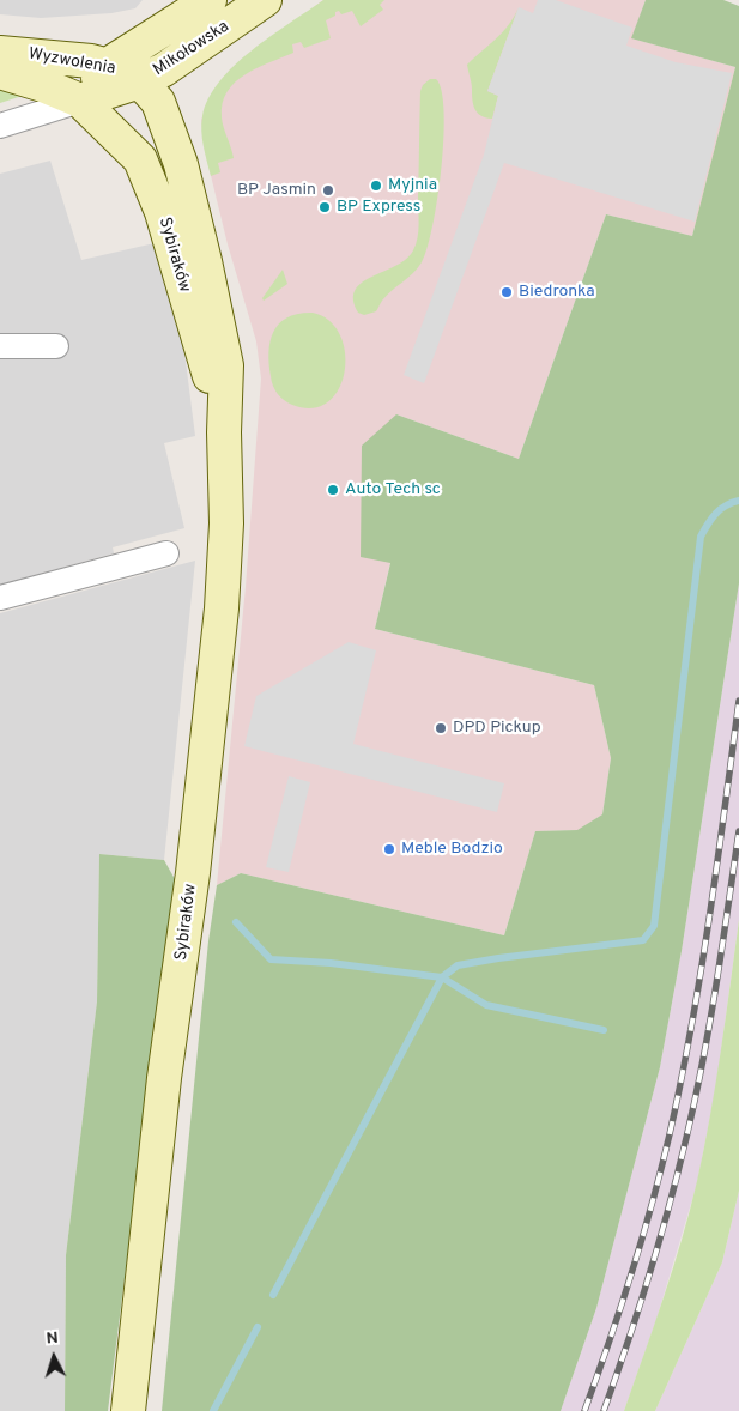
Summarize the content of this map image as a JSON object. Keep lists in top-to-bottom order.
{
  "streets": {
    "main road": ["Mikołowska", "Wyzwolenia", "Sybiraków"]
  },
  "crossings": [
    ["Mikołowska", "Wyzwolenia"],
    ["Mikołowska", "Sybiraków"],
    ["Wyzwolenia", "Sybiraków"]
  ],
  "places": [
    "Myjnia",
    "BP Jasmin",
    "BP Express",
    "Biedronka",
    "Auto Tech sc",
    "DPD Pickup",
    "Meble Bodzio"
  ],
  "north": "top"
}
